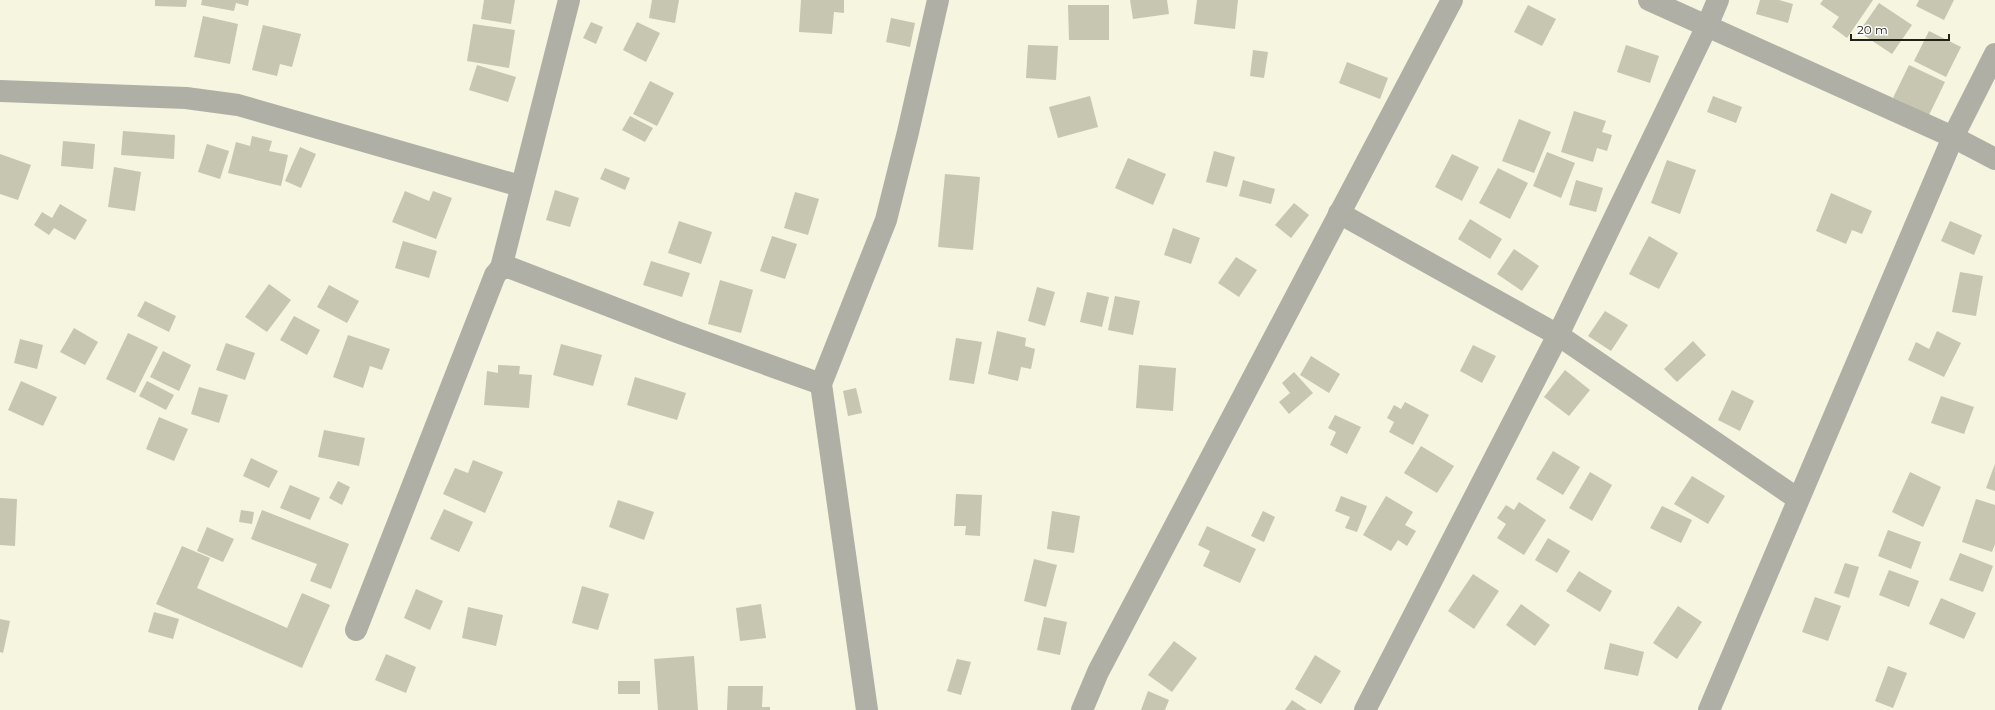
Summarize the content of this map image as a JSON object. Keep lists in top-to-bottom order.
{
  "scale_bar": "20 m"
}
